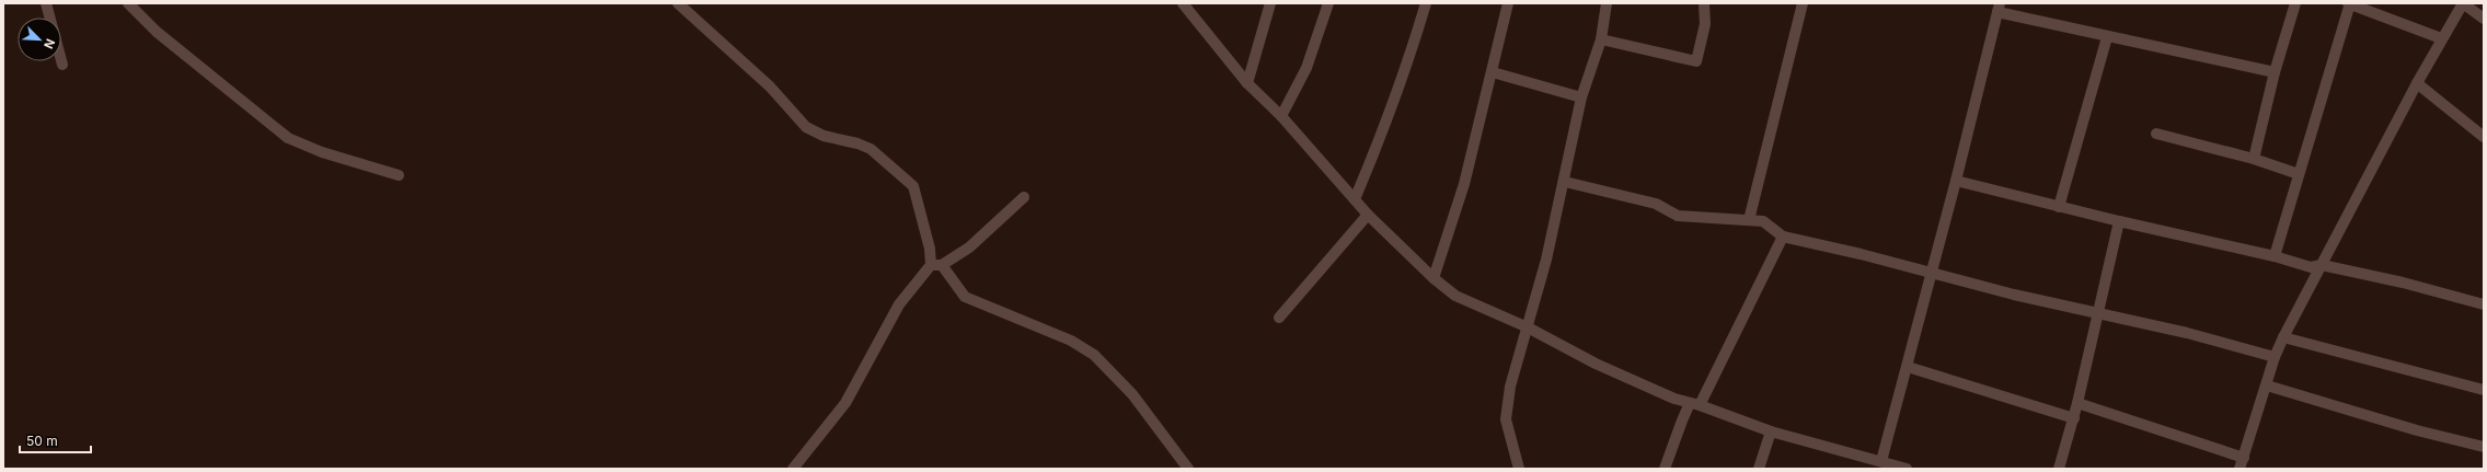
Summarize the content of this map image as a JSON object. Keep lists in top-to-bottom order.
{
  "scale_bar": "50 m",
  "north": "bottom right"
}
